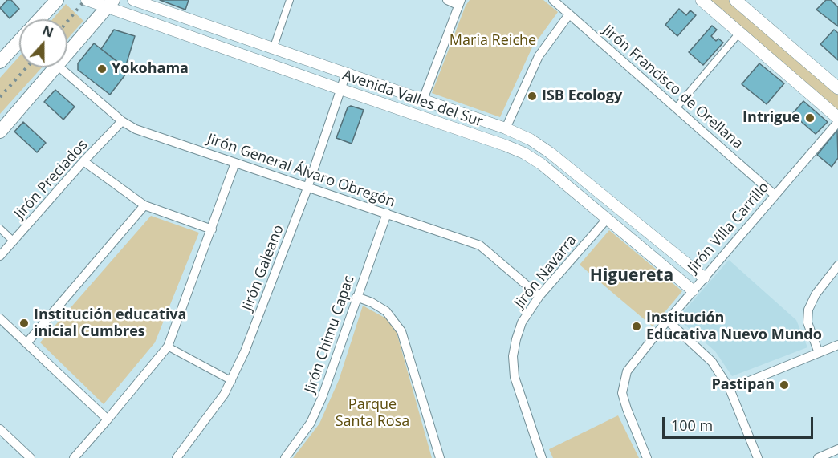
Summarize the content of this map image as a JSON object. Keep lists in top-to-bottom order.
{
  "streets": {
    "street": [
      "Jirón Francisco de Orellana",
      "Avenida Valles del Sur",
      "Jirón General Álvaro Obregón",
      "Jirón Preciados",
      "Jirón Villa Carrillo",
      "Jirón Galeano",
      "Jirón Navarra",
      "Jirón Chimu Capac"
    ]
  },
  "crossings": [
    ["Jirón Francisco de Orellana", "Jirón Villa Carrillo"],
    ["Avenida Valles del Sur", "Jirón Villa Carrillo"],
    ["Avenida Valles del Sur", "Jirón Galeano"],
    ["Avenida Valles del Sur", "Jirón Navarra"],
    ["Jirón General Álvaro Obregón", "Jirón Preciados"],
    ["Jirón General Álvaro Obregón", "Jirón Galeano"],
    ["Jirón General Álvaro Obregón", "Jirón Navarra"],
    ["Jirón General Álvaro Obregón", "Jirón Chimu Capac"]
  ],
  "districts": ["Higuereta"],
  "parks": ["Maria Reiche", "Parque Santa Rosa"],
  "places": [
    "Yokohama",
    "ISB Ecology",
    "Intrigue",
    "Institución educativa inicial Cumbres",
    "Institución Educativa Nuevo Mundo",
    "Pastipan"
  ],
  "scale_bar": "100 m",
  "north": "top"
}
